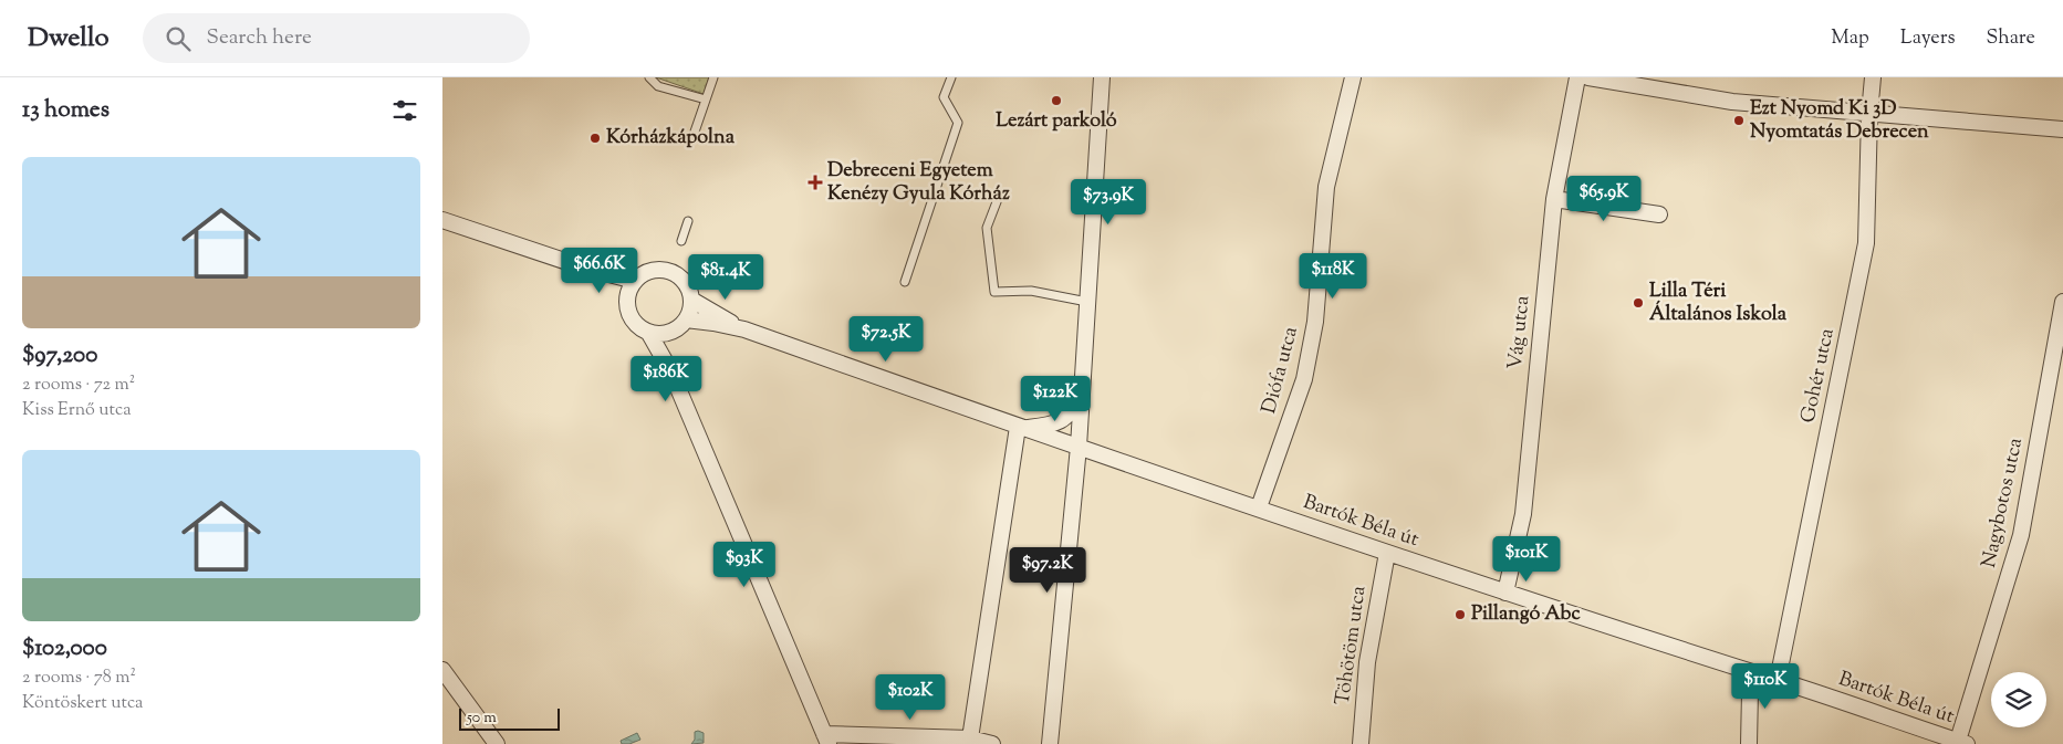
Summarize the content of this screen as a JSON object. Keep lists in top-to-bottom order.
{
  "streets": {
    "street": [
      "Vág utca",
      "Diófa utca",
      "Gohér utca",
      "Nagybotos utca",
      "Bartók Béla út",
      "Töhötöm utca"
    ]
  },
  "crossings": [
    ["Vág utca", "Bartók Béla út"],
    ["Diófa utca", "Bartók Béla út"],
    ["Gohér utca", "Bartók Béla út"],
    ["Nagybotos utca", "Bartók Béla út"],
    ["Bartók Béla út", "Töhötöm utca"]
  ],
  "places": {
    "other": [
      "Lezárt parkoló",
      "Ezt Nyomd Ki 3D Nyomtatás Debrecen",
      "Kórházkápolna",
      "Lilla Téri Általános Iskola",
      "Pillangó Abc"
    ],
    "health": ["Debreceni Egyetem Kenézy Gyula Kórház"]
  },
  "scale_bar": "50 m",
  "page": {
    "header": "Dwello",
    "search": "Search here",
    "nav": ["Map", "Layers", "Share"],
    "heading": "13 homes",
    "list": [
      {
        "name": "$97,200",
        "note": "2 rooms · 72 m² · Kiss Ernő utca"
      },
      {
        "name": "$102,000",
        "note": "2 rooms · 78 m² · Köntöskert utca"
      }
    ],
    "price": [
      "$65.9K",
      "$73.9K",
      "$66.6K",
      "$118K",
      "$81.4K",
      "$72.5K",
      "$186K",
      "$122K",
      "$101K",
      "$93K",
      "$97.2K",
      "$110K",
      "$102K"
    ],
    "scale": "50 m"
  }
}
